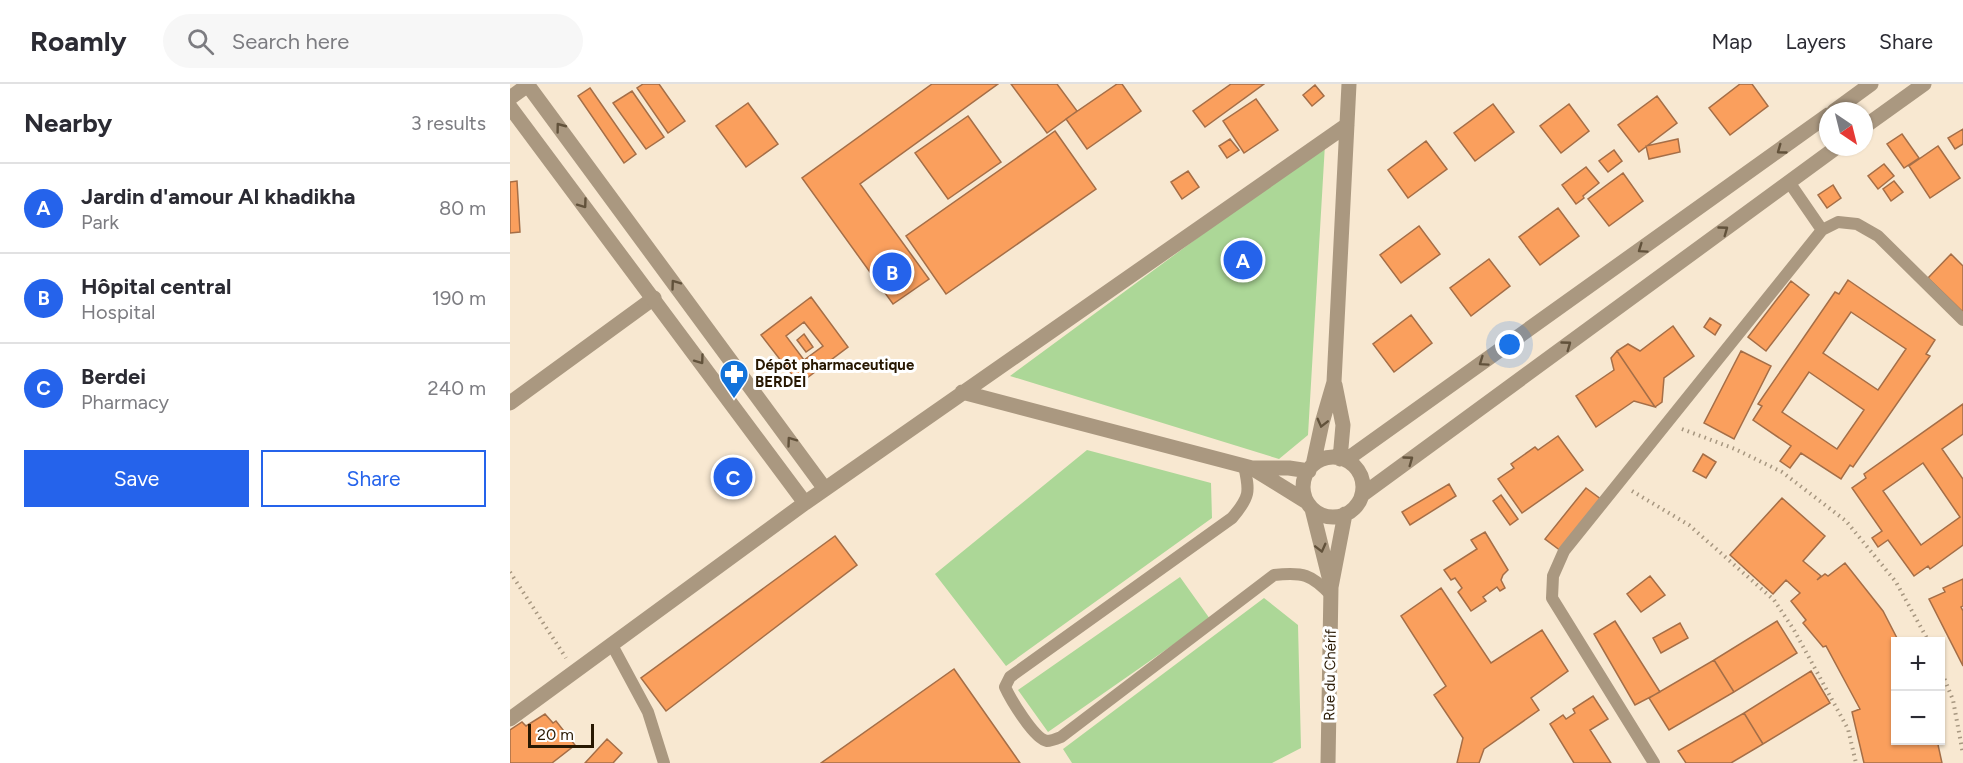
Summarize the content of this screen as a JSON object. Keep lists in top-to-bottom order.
{
  "streets": {
    "street": ["Rue du Chérif"]
  },
  "places": {
    "pharmacy": ["Dépôt pharmaceutique BERDEI"]
  },
  "scale_bar": "20 m",
  "north": "bottom right",
  "page": {
    "header": "Roamly",
    "search": "Search here",
    "nav": ["Map", "Layers", "Share"],
    "heading": ["Nearby", "3 results"],
    "list": [
      {
        "mark": "A",
        "name": "Jardin d'amour Al khadikha",
        "note": "Park",
        "value": "80 m"
      },
      {
        "mark": "B",
        "name": "Hôpital central",
        "note": "Hospital",
        "value": "190 m"
      },
      {
        "mark": "C",
        "name": "Berdei",
        "note": "Pharmacy",
        "value": "240 m"
      }
    ],
    "pins": ["A", "B", "C"],
    "buttons": ["Save", "Share"],
    "map_buttons": ["+", "−"],
    "scale": "20 m"
  }
}
